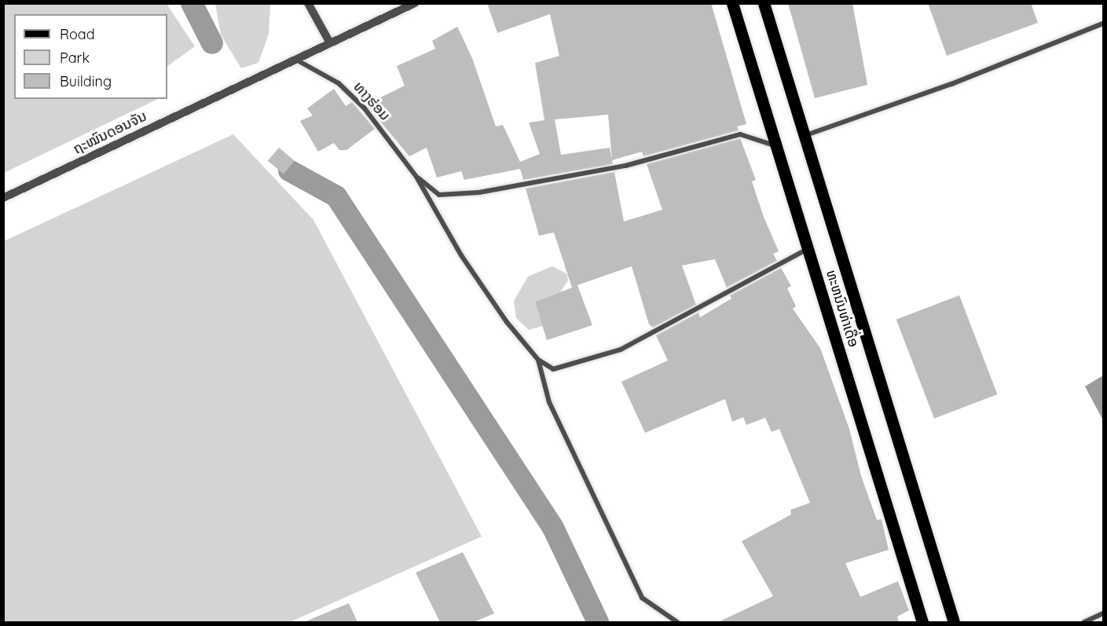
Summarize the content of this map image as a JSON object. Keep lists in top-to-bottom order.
{
  "streets": {
    "main road": ["ທະຫນົນທ່າເດື່ອ"],
    "street": ["ທາງຮ່ອມ", "ຖະໝົນດອນຈັນ"]
  },
  "crossings": [
    ["ທາງຮ່ອມ", "ຖະໝົນດອນຈັນ"]
  ],
  "legend": ["Road", "Park", "Building"]
}
